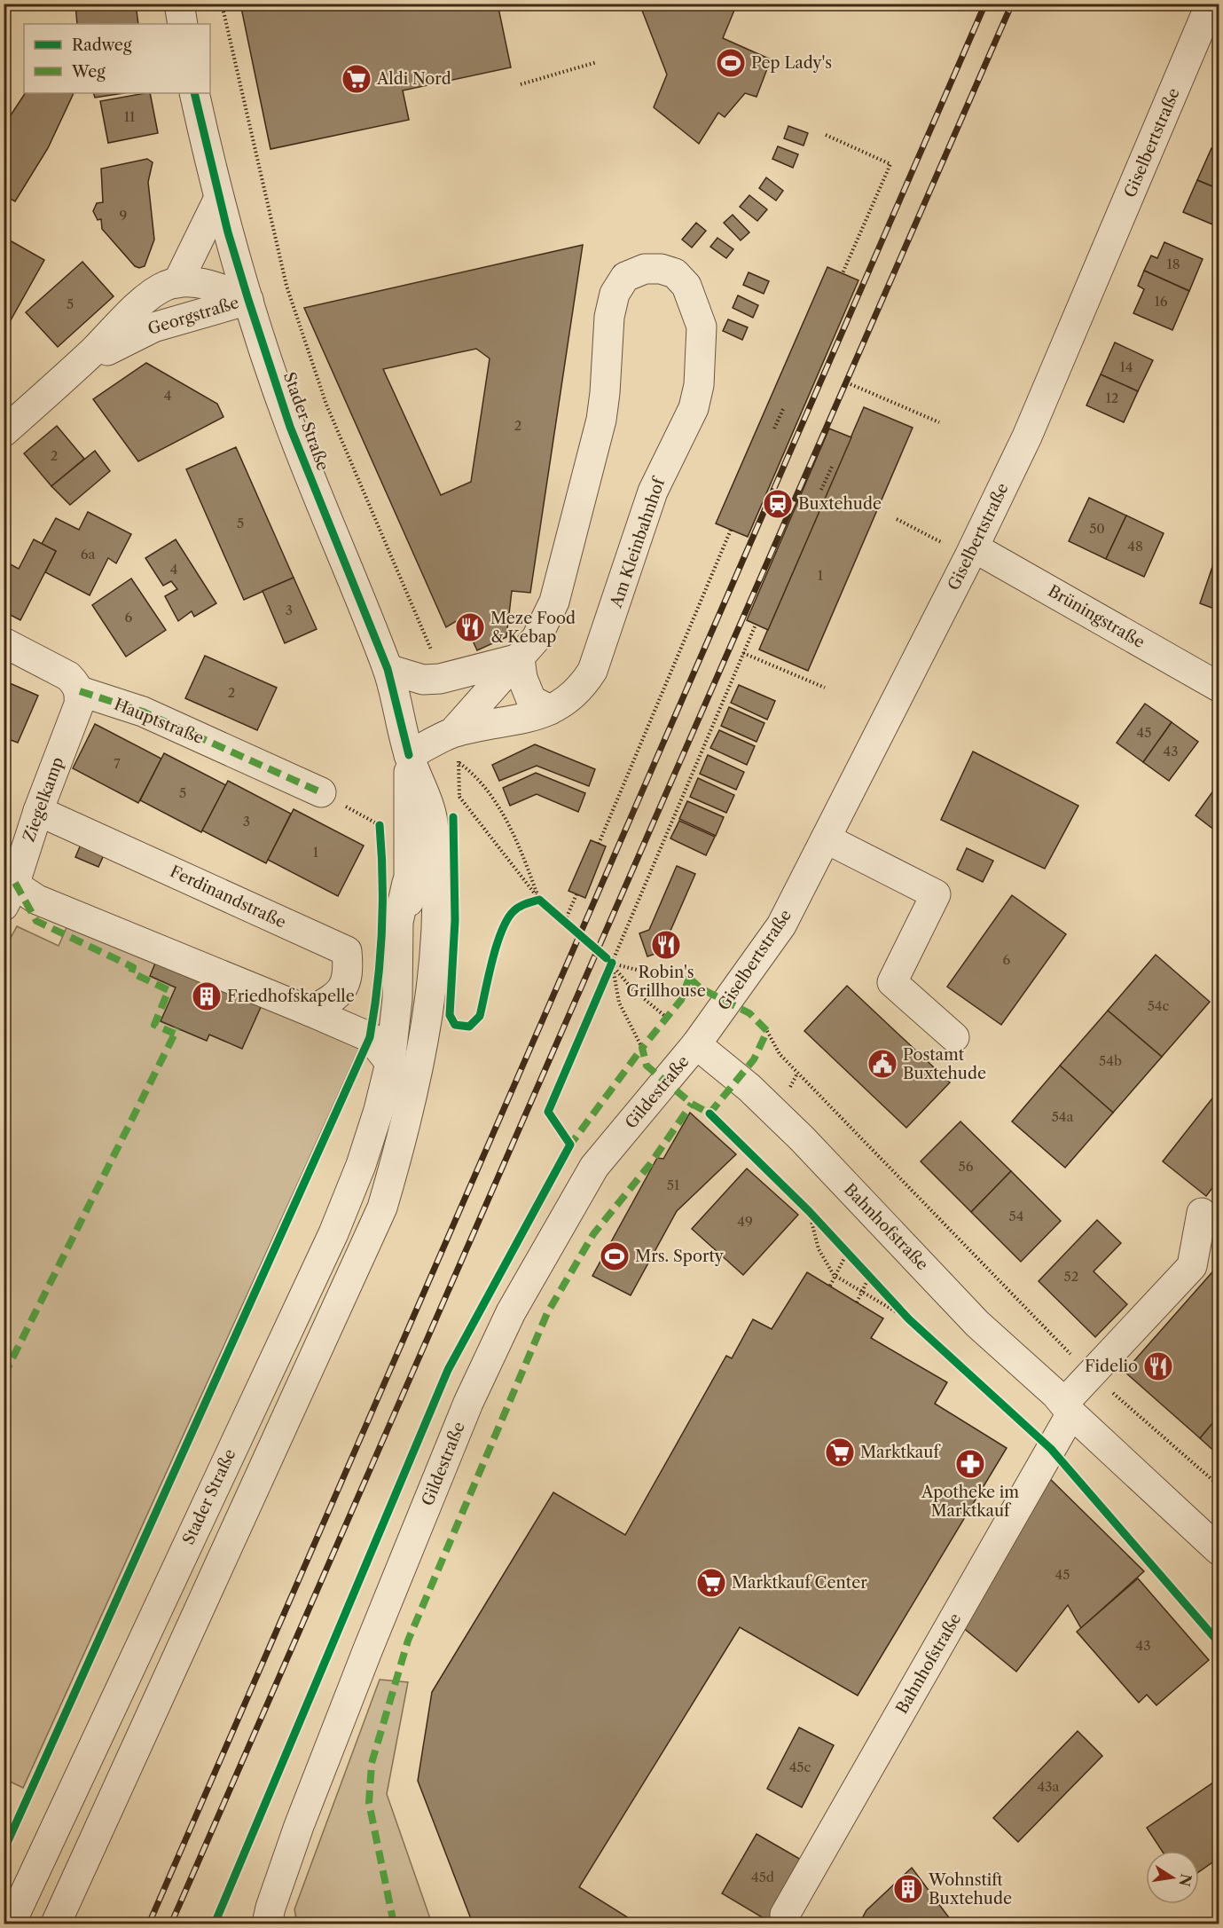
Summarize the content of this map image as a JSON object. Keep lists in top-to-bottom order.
{
  "streets": {
    "street": [
      "Giselbertstraße",
      "Georgstraße",
      "Stader Straße",
      "Am Kleinbahnhof",
      "Brüningstraße",
      "Hauptstraße",
      "Ziegelkamp",
      "Ferdinandstraße",
      "Gildestraße",
      "Bahnhofstraße"
    ]
  },
  "crossings": [
    ["Giselbertstraße", "Brüningstraße"],
    ["Giselbertstraße", "Gildestraße"],
    ["Giselbertstraße", "Bahnhofstraße"],
    ["Georgstraße", "Stader Straße"],
    ["Stader Straße", "Am Kleinbahnhof"],
    ["Hauptstraße", "Ziegelkamp"],
    ["Ziegelkamp", "Ferdinandstraße"],
    ["Gildestraße", "Bahnhofstraße"]
  ],
  "places": {
    "sports": ["Pep Lady's", "Mrs. Sporty"],
    "supermarket": ["Aldi Nord", "Marktkauf", "Marktkauf Center"],
    "station": ["Buxtehude"],
    "restaurant": ["Meze Food & Kebap", "Robin's Grillhouse", "Fidelio"],
    "building": ["Friedhofskapelle", "Wohnstift Buxtehude"],
    "public building": ["Postamt Buxtehude"],
    "pharmacy": ["Apotheke im Marktkauf"]
  },
  "house_numbers": [
    "11",
    "9",
    "18",
    "16",
    "5",
    "14",
    "4",
    "12",
    "2",
    "2",
    "5",
    "50",
    "48",
    "6a",
    "4",
    "1",
    "3",
    "6",
    "2",
    "45",
    "43",
    "7",
    "5",
    "3",
    "1",
    "6",
    "54c",
    "54b",
    "54a",
    "56",
    "51",
    "54",
    "49",
    "52",
    "45",
    "43",
    "45c",
    "43a",
    "45d"
  ],
  "legend": ["Radweg", "Weg"],
  "north": "right"
}
